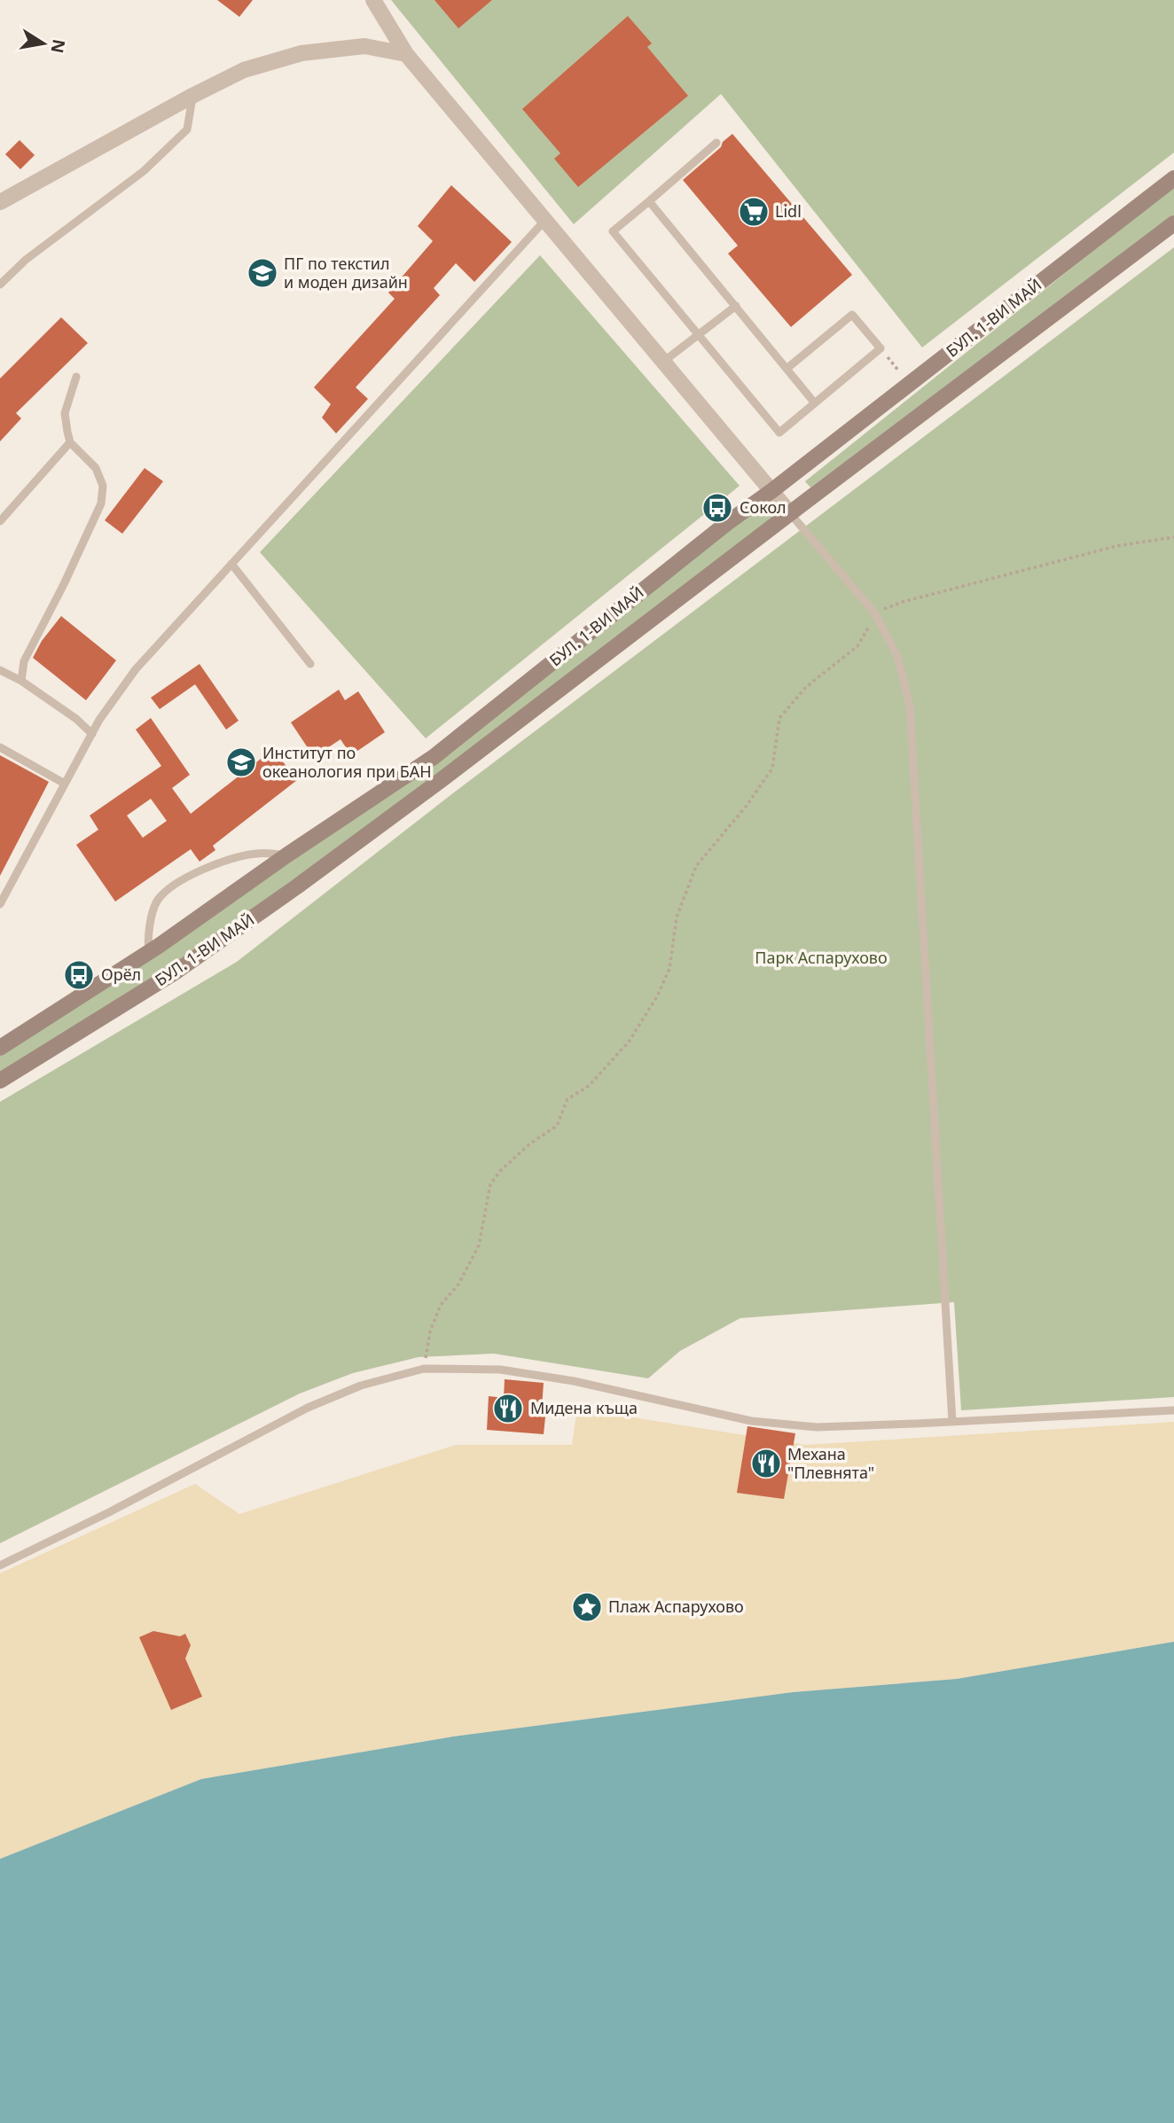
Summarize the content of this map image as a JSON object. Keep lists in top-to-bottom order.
{
  "streets": {
    "main road": ["БУЛ. 1-ВИ МАЙ"]
  },
  "parks": ["Парк Аспарухово"],
  "places": {
    "supermarket": ["Lidl"],
    "school or university": ["ПГ по текстил и моден дизайн", "Институт по океанология при БАН"],
    "bus stop": ["Сокол", "Орёл"],
    "restaurant": ["Мидена къща", "Механа \"Плевнята\""],
    "place": ["Плаж Аспарухово"]
  },
  "north": "right"
}
